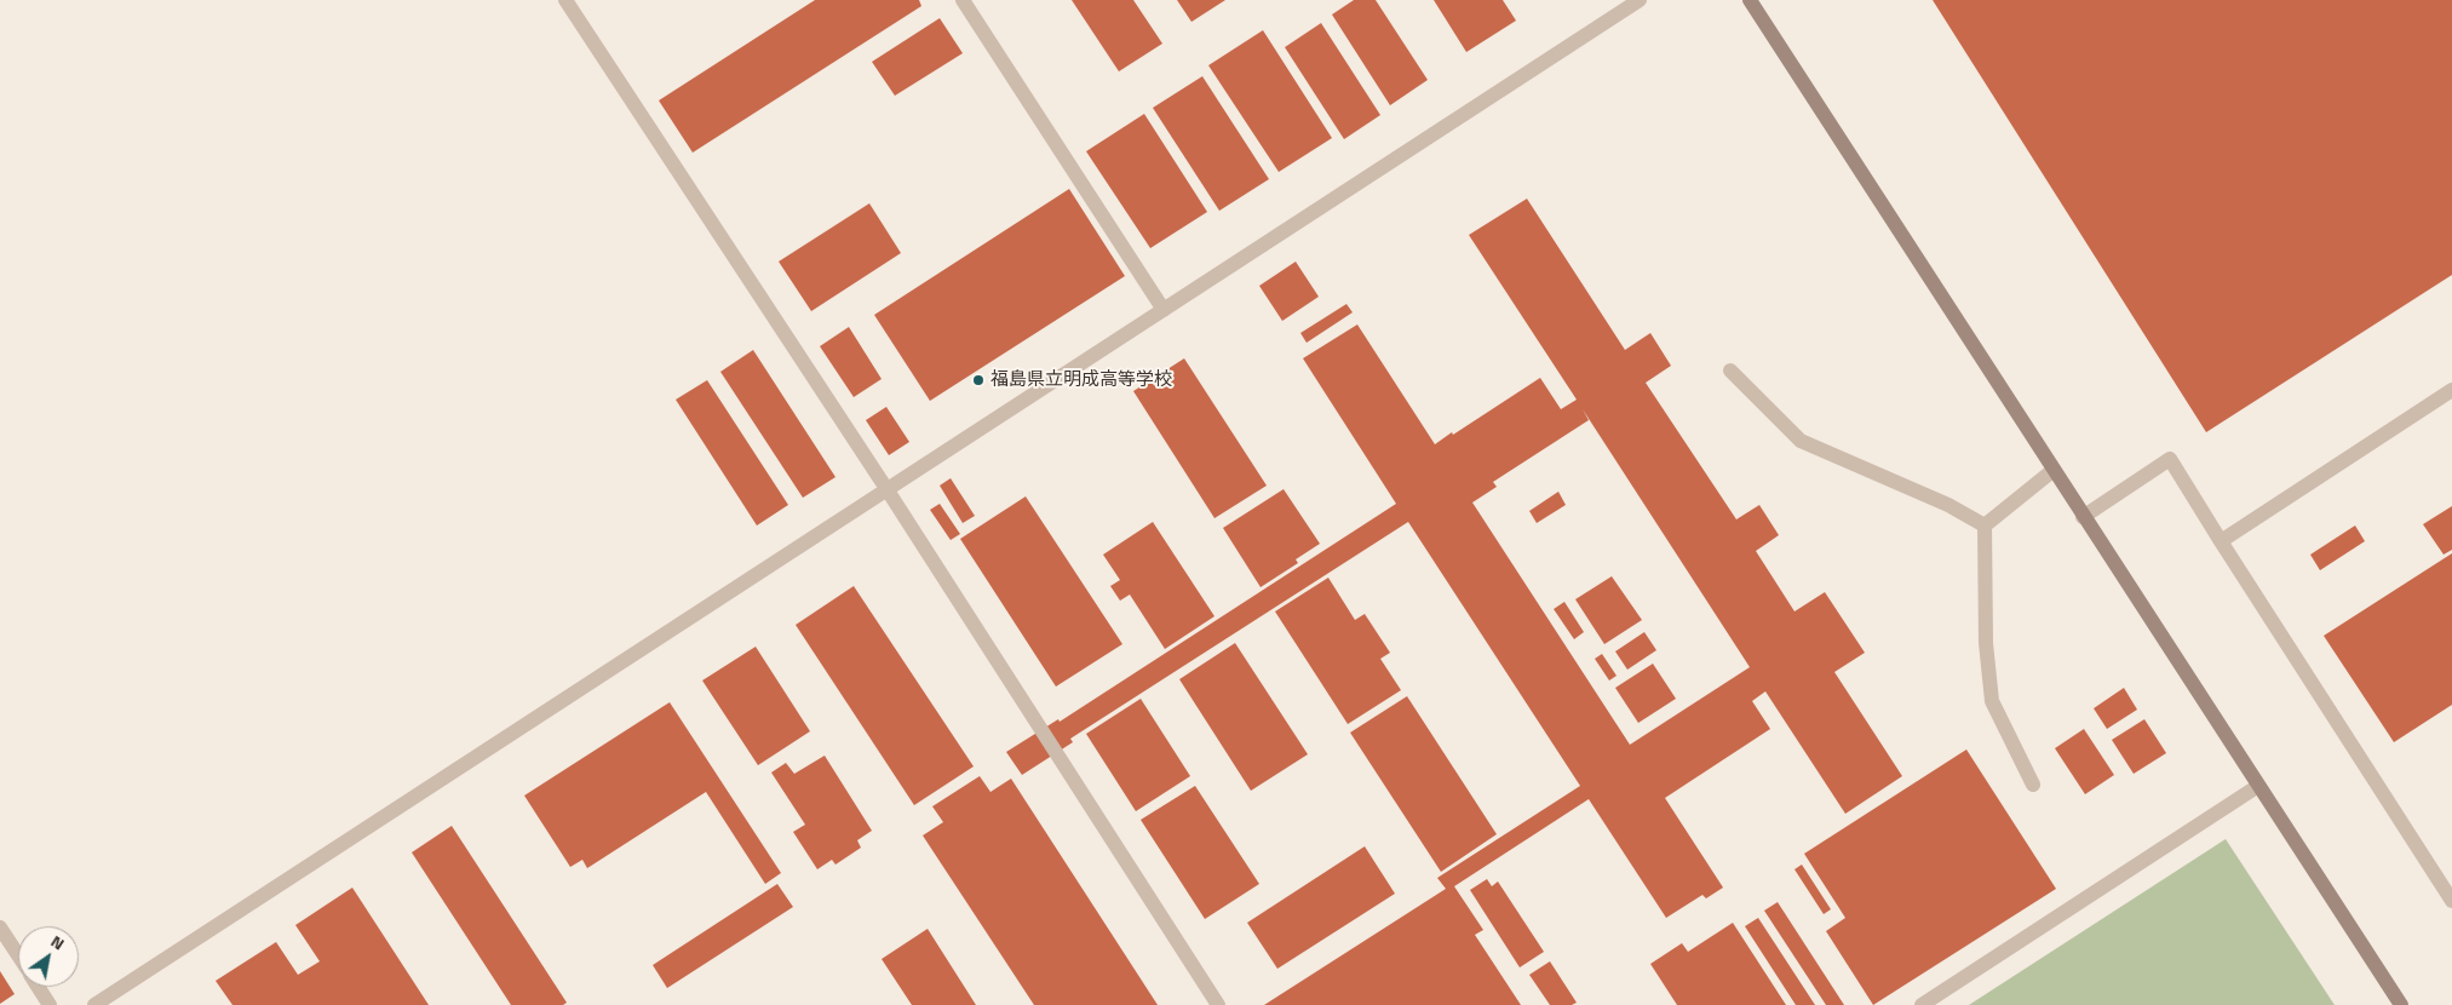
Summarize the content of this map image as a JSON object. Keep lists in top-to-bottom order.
{
  "places": ["福島県立明成高等学校"],
  "north": "top right"
}
